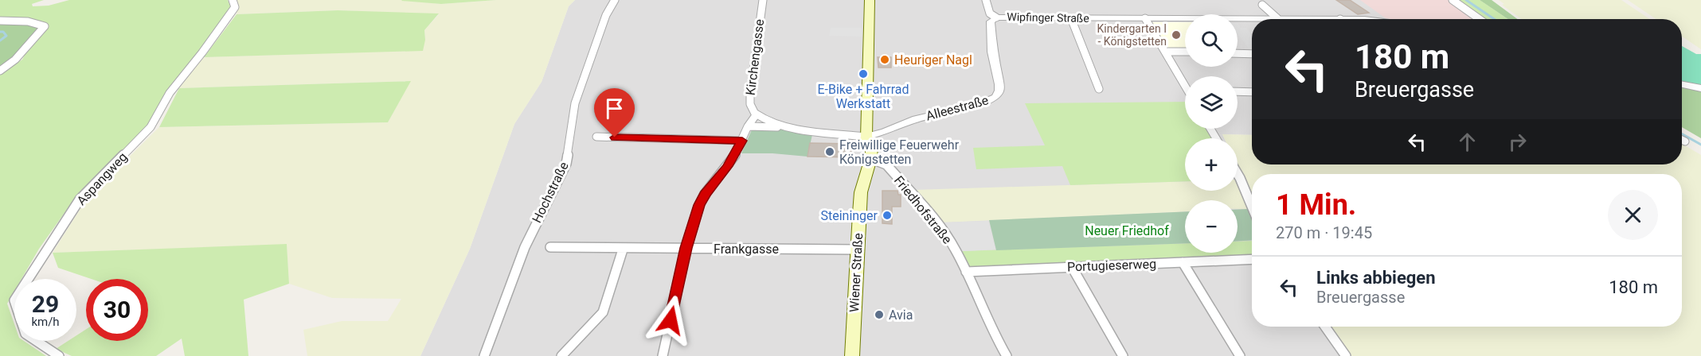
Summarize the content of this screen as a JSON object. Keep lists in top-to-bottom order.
{
  "streets": {
    "main road": ["Wiener Straße"],
    "street": [
      "Wipfinger Straße",
      "Kirchengasse",
      "Alleestraße",
      "Aspangweg",
      "Hochstraße",
      "Friedhofstraße",
      "Frankgasse",
      "Portugieserweg"
    ]
  },
  "crossings": [
    ["Wipfinger Straße", "Alleestraße"],
    ["Kirchengasse", "Alleestraße"],
    ["Kirchengasse", "Frankgasse"],
    ["Kirchengasse", "Wiener Straße"],
    ["Alleestraße", "Wiener Straße"],
    ["Friedhofstraße", "Portugieserweg"],
    ["Friedhofstraße", "Wiener Straße"],
    ["Frankgasse", "Wiener Straße"]
  ],
  "parks": ["Neuer Friedhof"],
  "places": [
    "Kindergarten I - Königstetten",
    "Heuriger Nagl",
    "E-Bike + Fahrrad Werkstatt",
    "Freiwillige Feuerwehr Königstetten",
    "Steininger",
    "Avia"
  ],
  "page": {
    "map_buttons": ["+", "−"],
    "turn": ["180 m", "Breuergasse"],
    "heading": ["1 Min.", "270 m · 19:45"],
    "list": [
      {
        "name": "Links abbiegen",
        "note": "Breuergasse",
        "value": "180 m"
      }
    ],
    "speed": "29 km/h",
    "limit": "30"
  }
}
